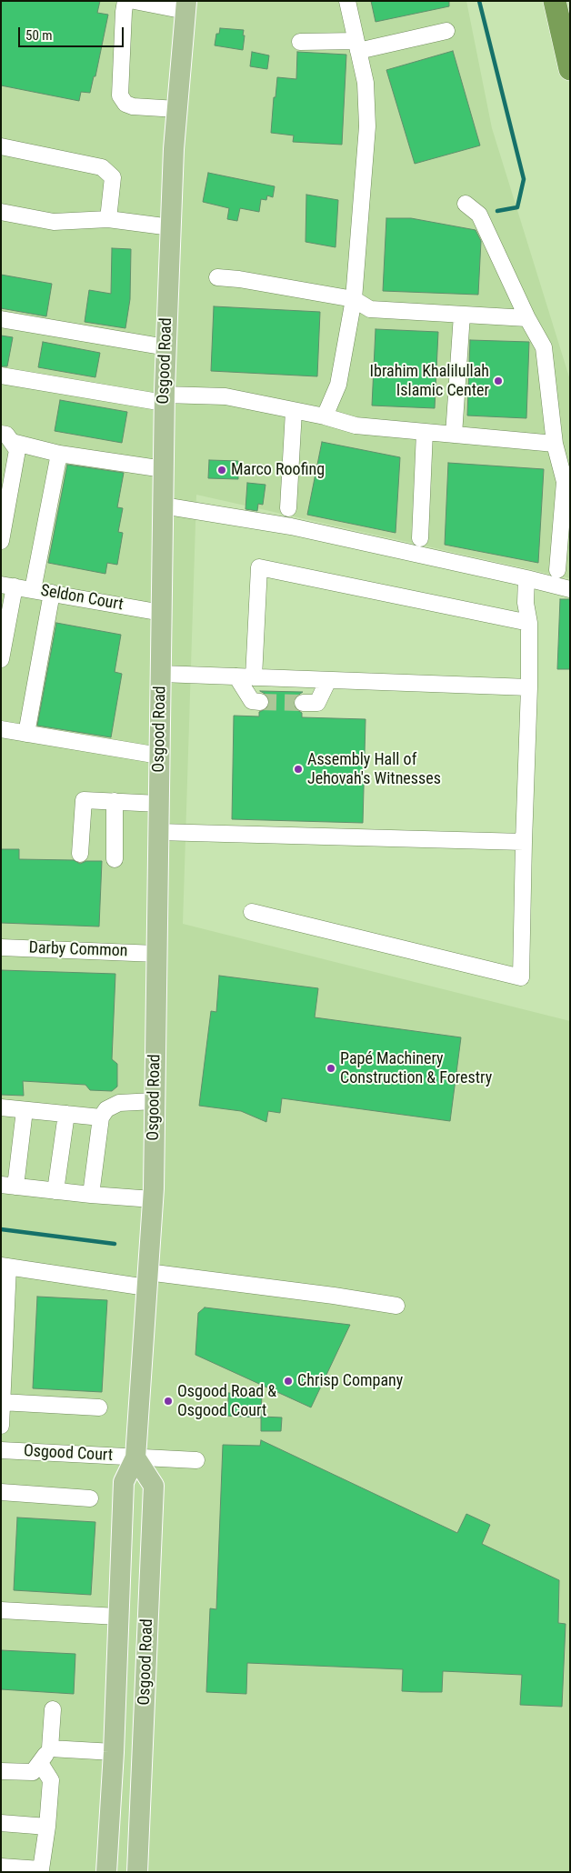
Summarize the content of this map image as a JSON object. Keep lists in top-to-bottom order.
{
  "streets": {
    "main road": ["Osgood Road"],
    "street": ["Seldon Court", "Darby Common", "Osgood Court"]
  },
  "crossings": [
    ["Osgood Road", "Seldon Court"],
    ["Osgood Road", "Darby Common"],
    ["Osgood Road", "Osgood Court"]
  ],
  "places": [
    "Ibrahim Khalilullah Islamic Center",
    "Marco Roofing",
    "Assembly Hall of Jehovah's Witnesses",
    "Papé Machinery Construction & Forestry",
    "Chrisp Company",
    "Osgood Road & Osgood Court"
  ],
  "scale_bar": "50 m"
}
